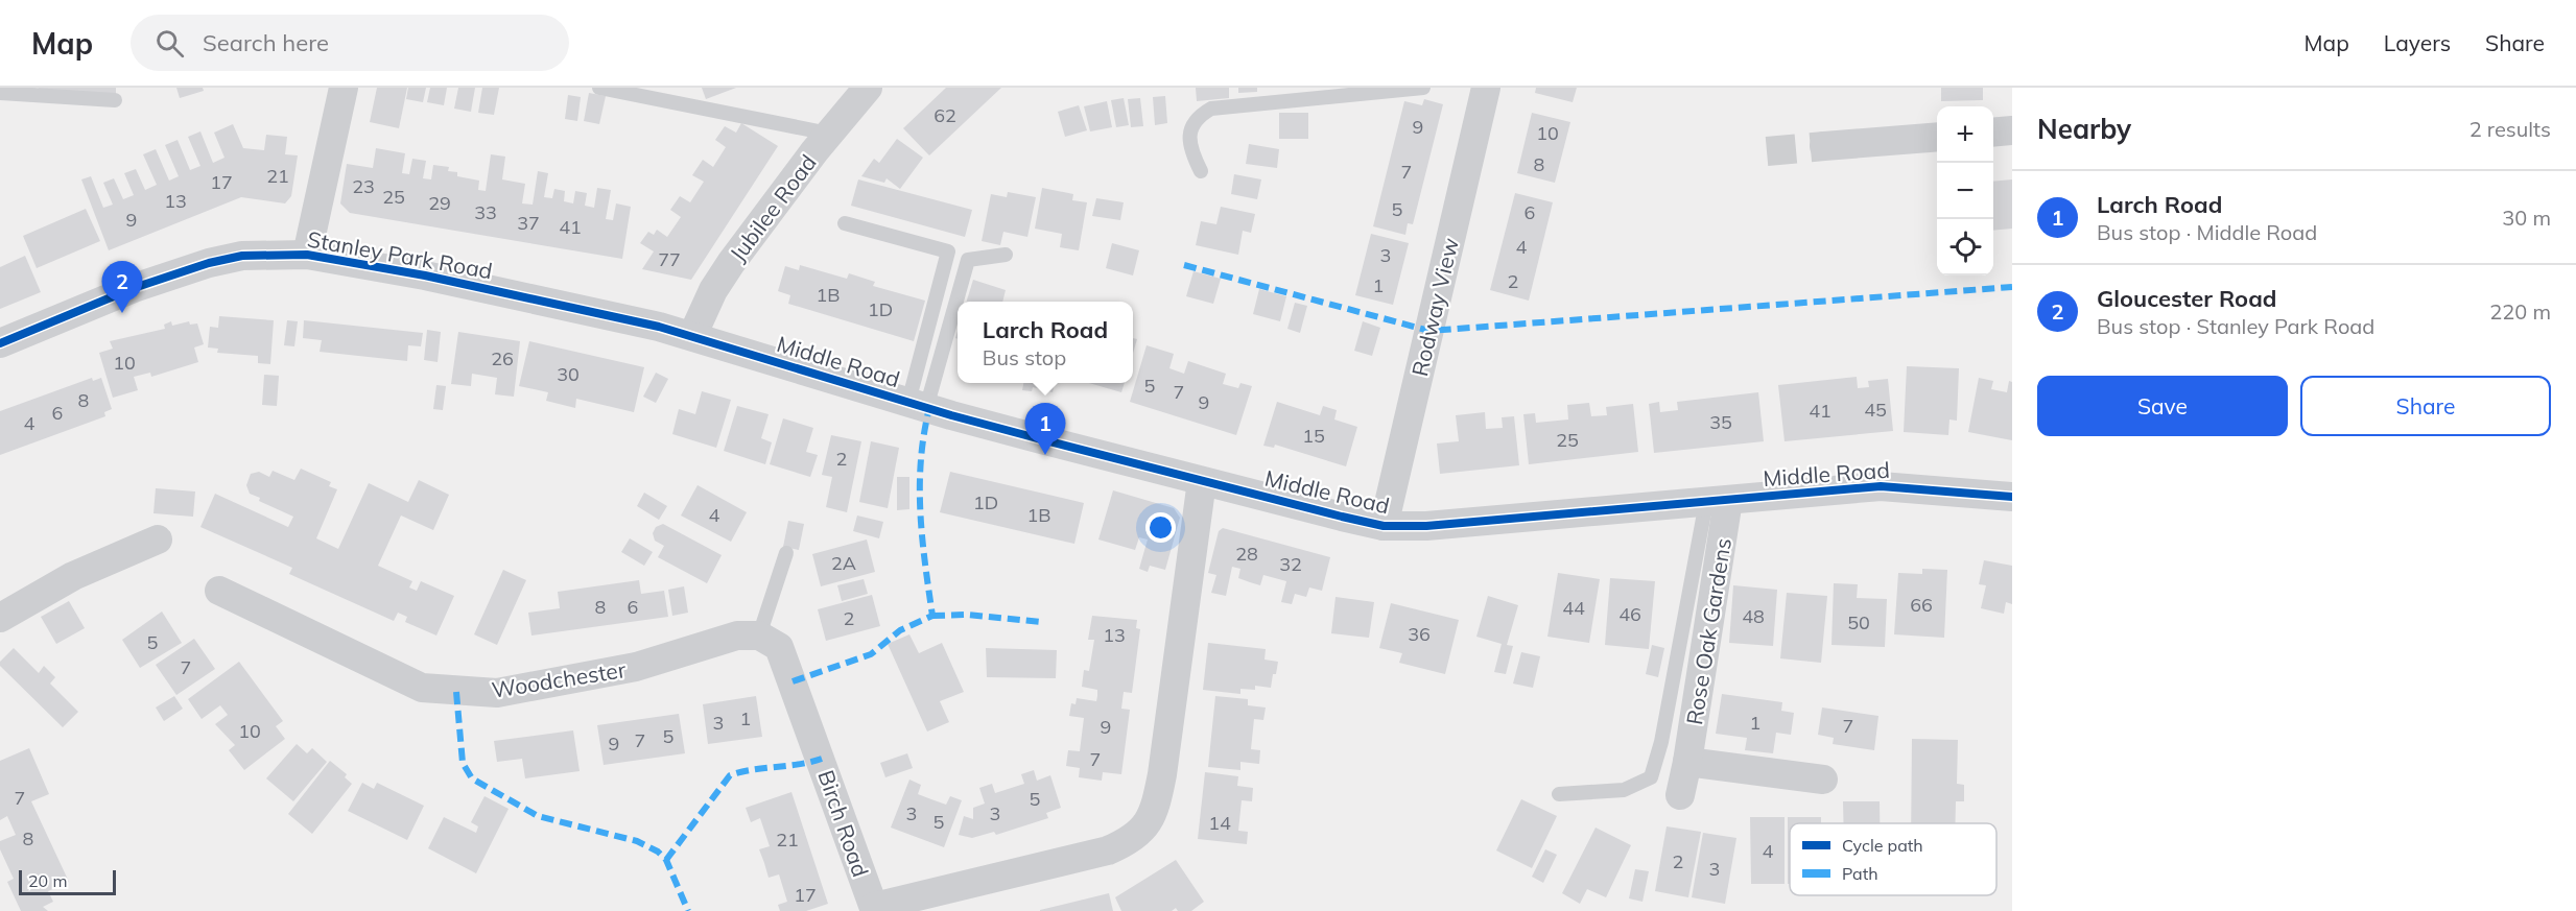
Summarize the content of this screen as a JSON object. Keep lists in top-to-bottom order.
{
  "streets": {
    "street": [
      "Jubilee Road",
      "Stanley Park Road",
      "Rodway View",
      "Middle Road",
      "Rose Oak Gardens",
      "Woodchester",
      "Birch Road"
    ]
  },
  "crossings": [
    ["Jubilee Road", "Stanley Park Road"],
    ["Jubilee Road", "Middle Road"],
    ["Stanley Park Road", "Middle Road"],
    ["Rodway View", "Middle Road"],
    ["Middle Road", "Rose Oak Gardens"],
    ["Woodchester", "Birch Road"]
  ],
  "house_numbers": [
    "62",
    "9",
    "10",
    "8",
    "7",
    "21",
    "17",
    "23",
    "25",
    "13",
    "29",
    "5",
    "33",
    "6",
    "9",
    "37",
    "41",
    "4",
    "3",
    "77",
    "2",
    "1",
    "1B",
    "1D",
    "26",
    "10",
    "30",
    "5",
    "7",
    "8",
    "9",
    "45",
    "41",
    "6",
    "35",
    "4",
    "15",
    "25",
    "2",
    "1D",
    "4",
    "1B",
    "28",
    "2A",
    "32",
    "66",
    "8",
    "6",
    "44",
    "46",
    "48",
    "2",
    "50",
    "36",
    "13",
    "5",
    "7",
    "1",
    "3",
    "1",
    "7",
    "9",
    "10",
    "5",
    "7",
    "9",
    "7",
    "7",
    "5",
    "3",
    "3",
    "5",
    "14",
    "8",
    "21",
    "4",
    "2",
    "3",
    "17"
  ],
  "legend": ["Cycle path", "Path"],
  "scale_bar": "20 m",
  "page": {
    "header": "Map",
    "search": "Search here",
    "nav": ["Map", "Layers", "Share"],
    "heading": ["Nearby", "2 results"],
    "map_buttons": ["+", "−"],
    "list": [
      {
        "mark": "1",
        "name": "Larch Road",
        "note": "Bus stop · Middle Road",
        "value": "30 m"
      },
      {
        "mark": "2",
        "name": "Gloucester Road",
        "note": "Bus stop · Stanley Park Road",
        "value": "220 m"
      }
    ],
    "pins": ["2", "1"],
    "popup": ["Larch Road", "Bus stop"],
    "buttons": ["Save", "Share"],
    "scale": "20 m"
  }
}
